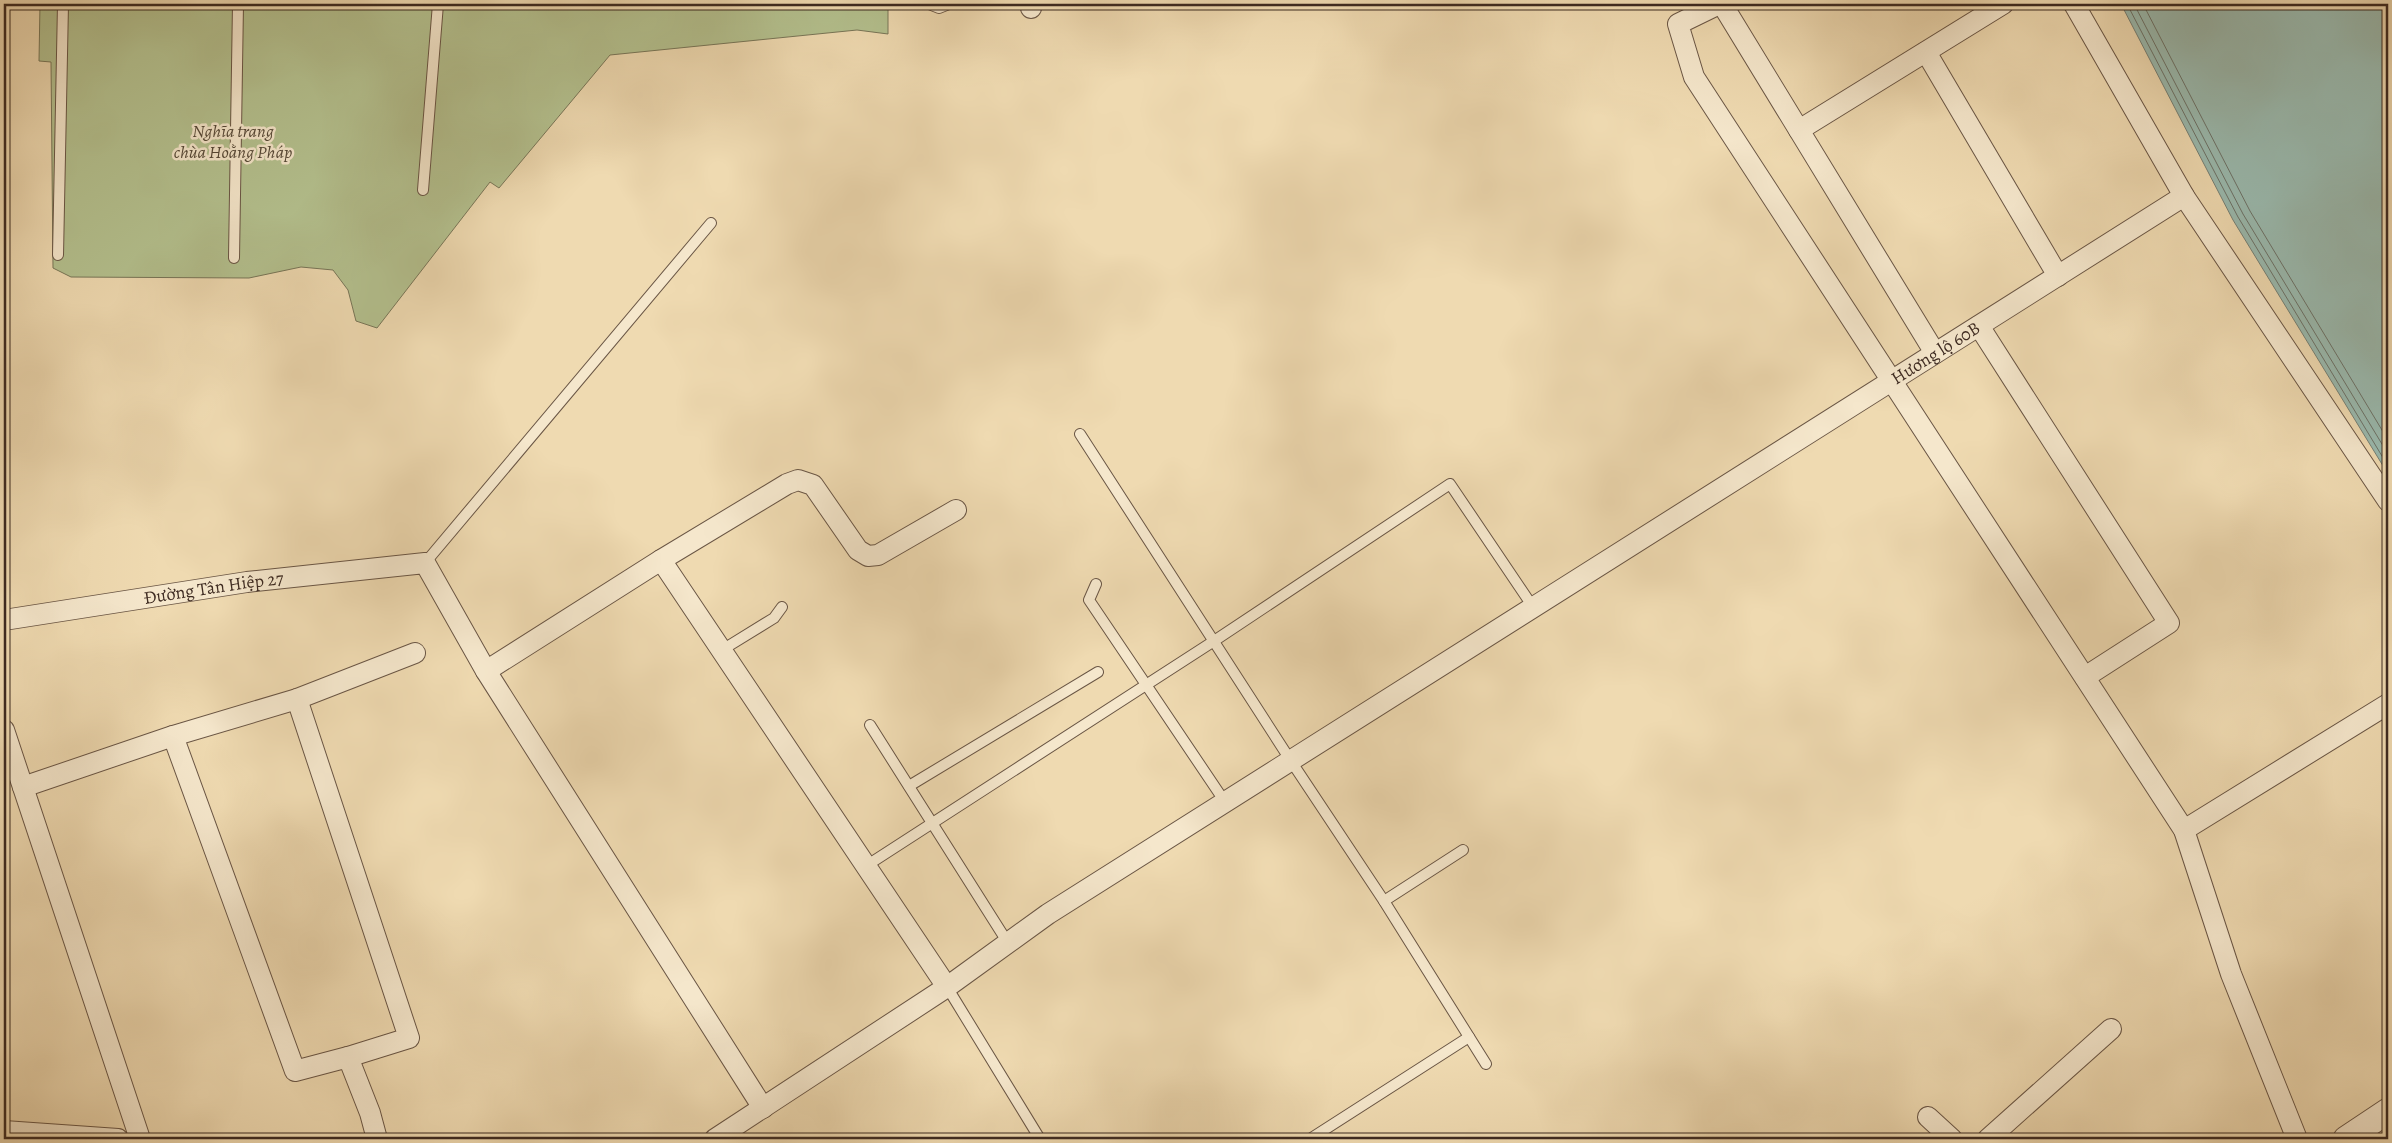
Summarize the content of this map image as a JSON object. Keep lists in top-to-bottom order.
{
  "streets": {
    "street": ["Hương lộ 60B", "Đường Tân Hiệp 27"]
  },
  "parks": ["Nghĩa trang chùa Hoằng Pháp"]
}
